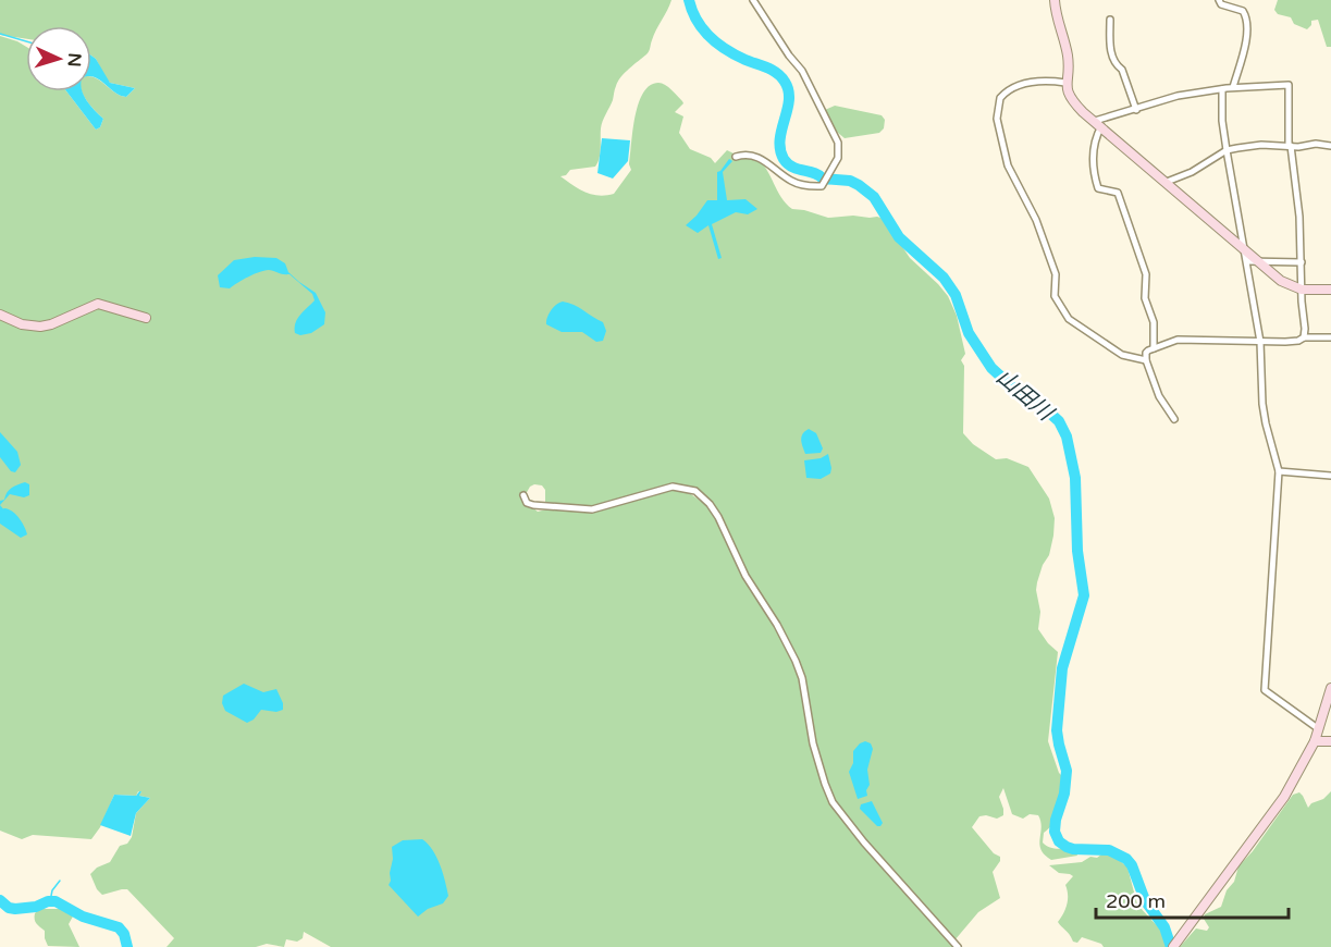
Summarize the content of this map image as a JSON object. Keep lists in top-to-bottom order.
{
  "water": ["山田川"],
  "scale_bar": "200 m",
  "north": "right"
}
